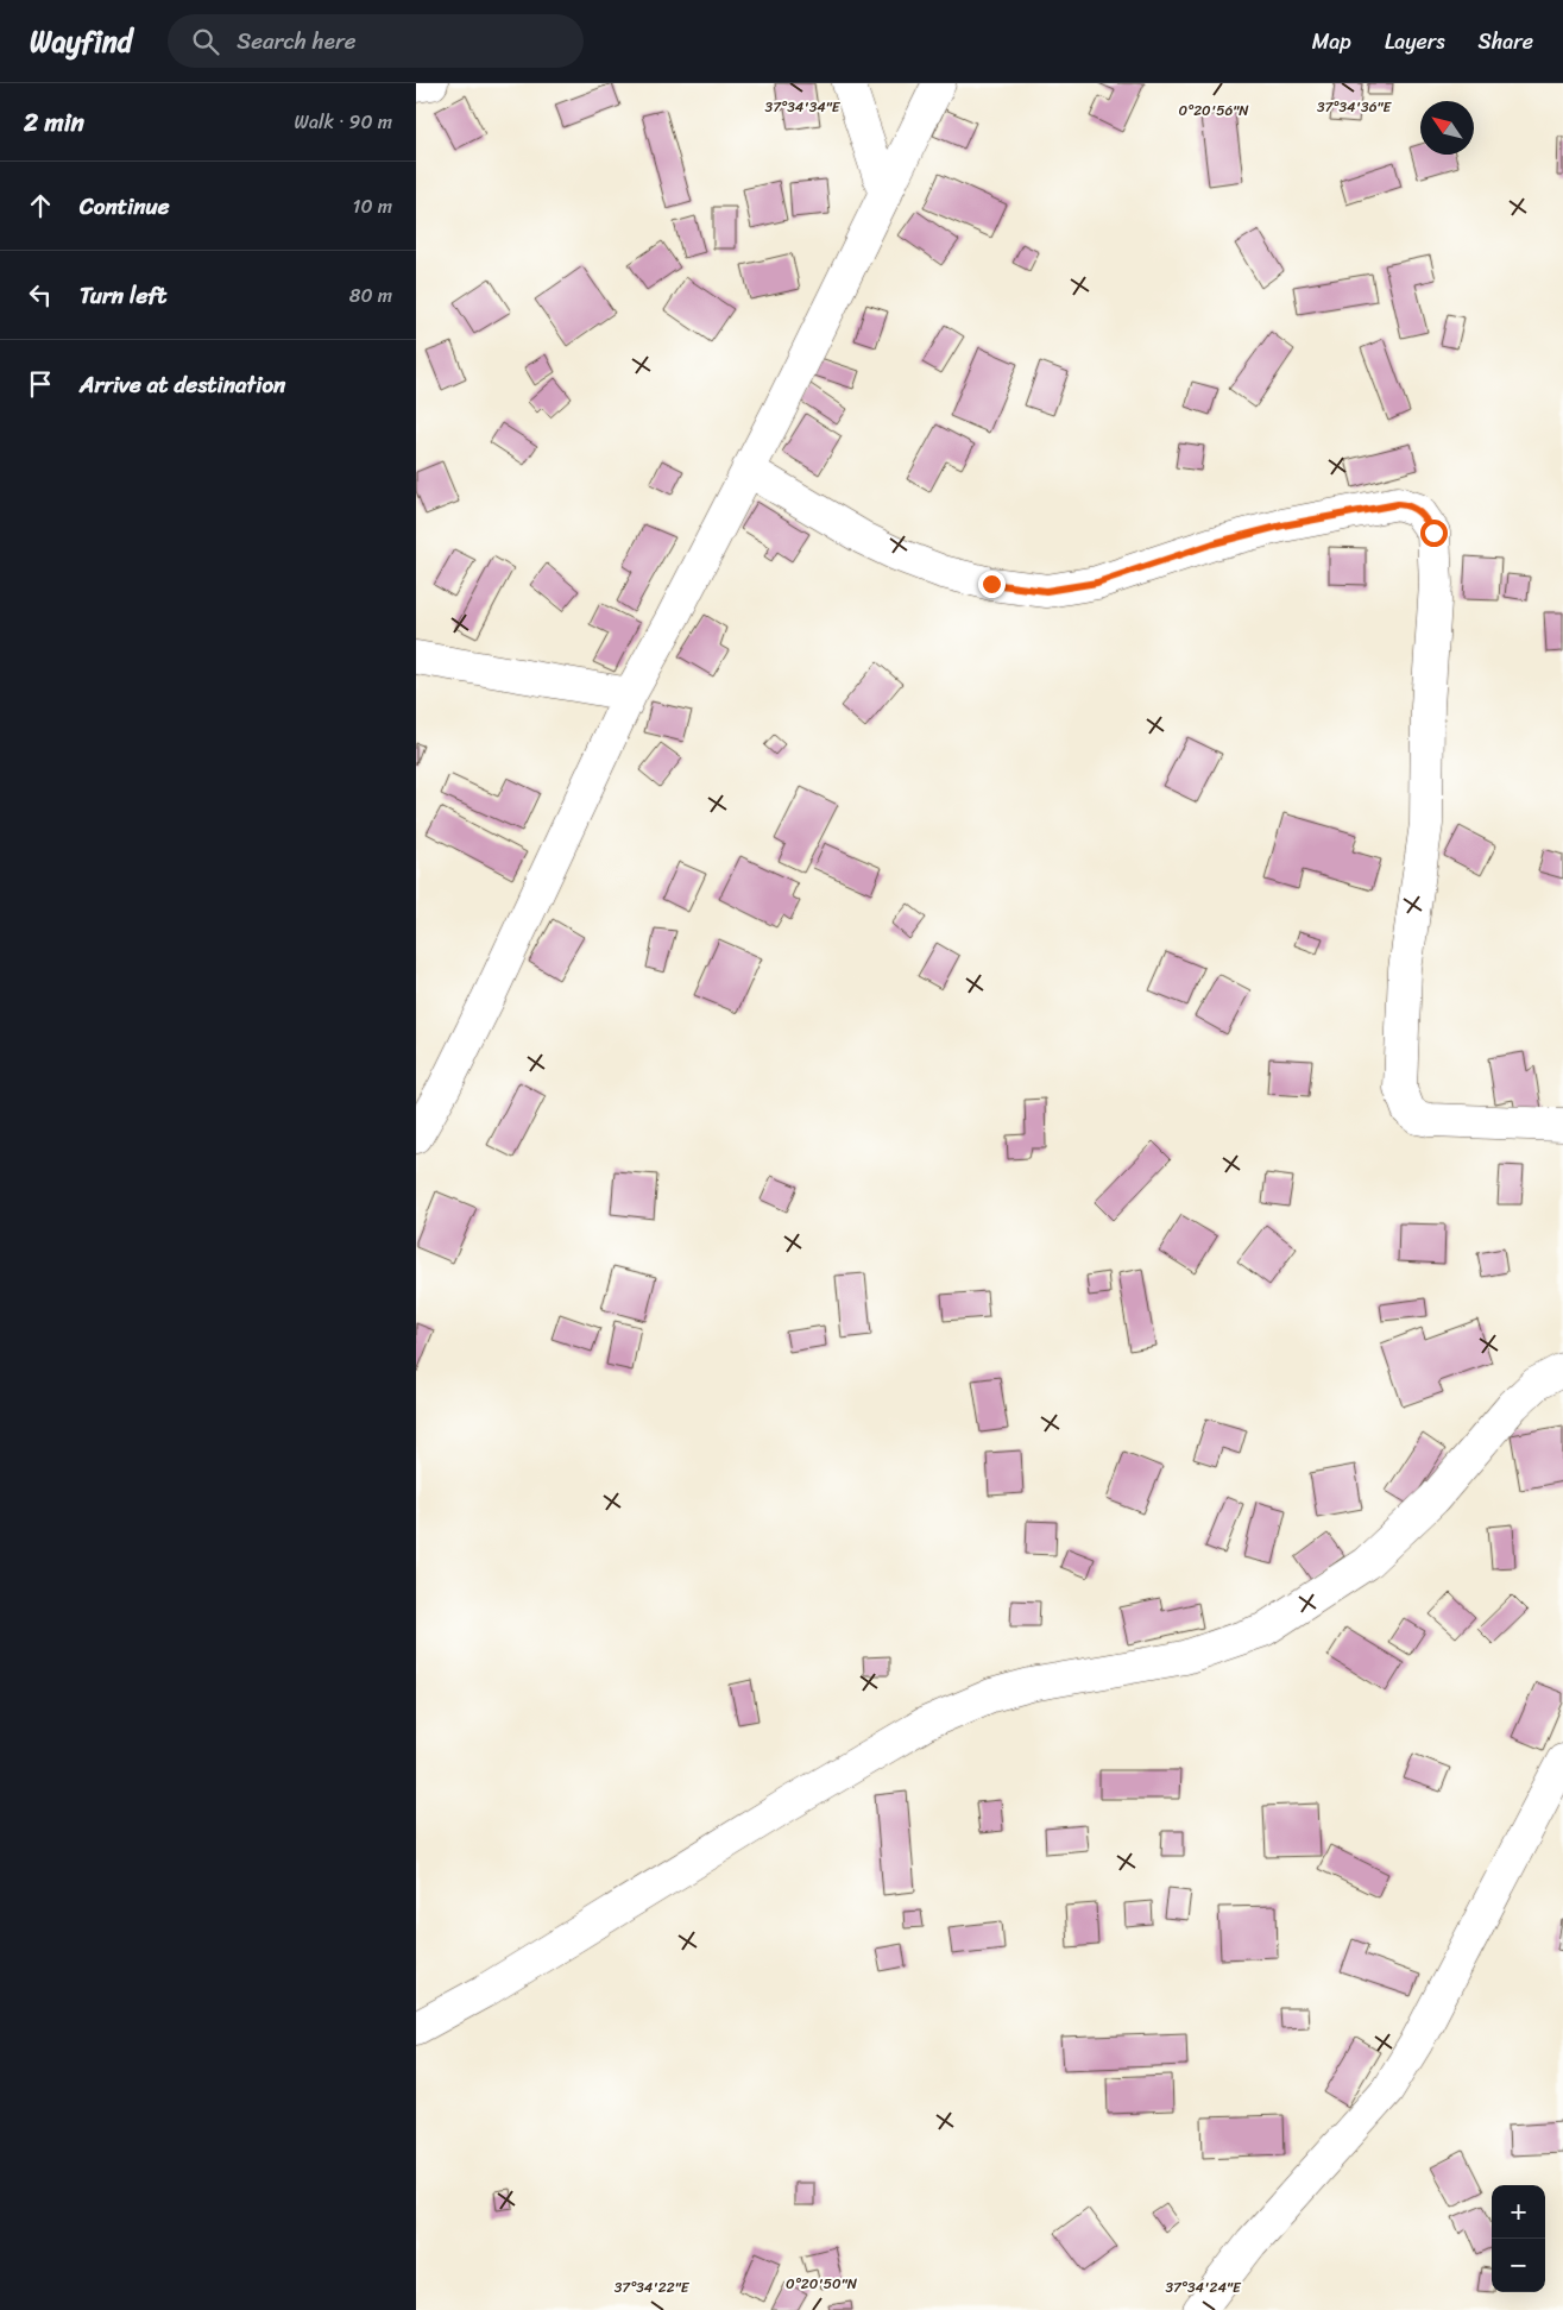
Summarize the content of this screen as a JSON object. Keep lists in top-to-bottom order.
{
  "north": "top left",
  "page": {
    "header": "Wayfind",
    "search": "Search here",
    "nav": ["Map", "Layers", "Share"],
    "heading": ["2 min", "Walk · 90 m"],
    "list": [
      ["Continue", "10 m"],
      ["Turn left", "80 m"],
      "Arrive at destination"
    ],
    "map_buttons": ["+", "−"]
  },
  "coordinates": [
    "37°34'34\"E",
    "37°34'36\"E",
    "0°20'56\"N",
    "0°20'50\"N",
    "37°34'22\"E",
    "37°34'24\"E"
  ]
}
